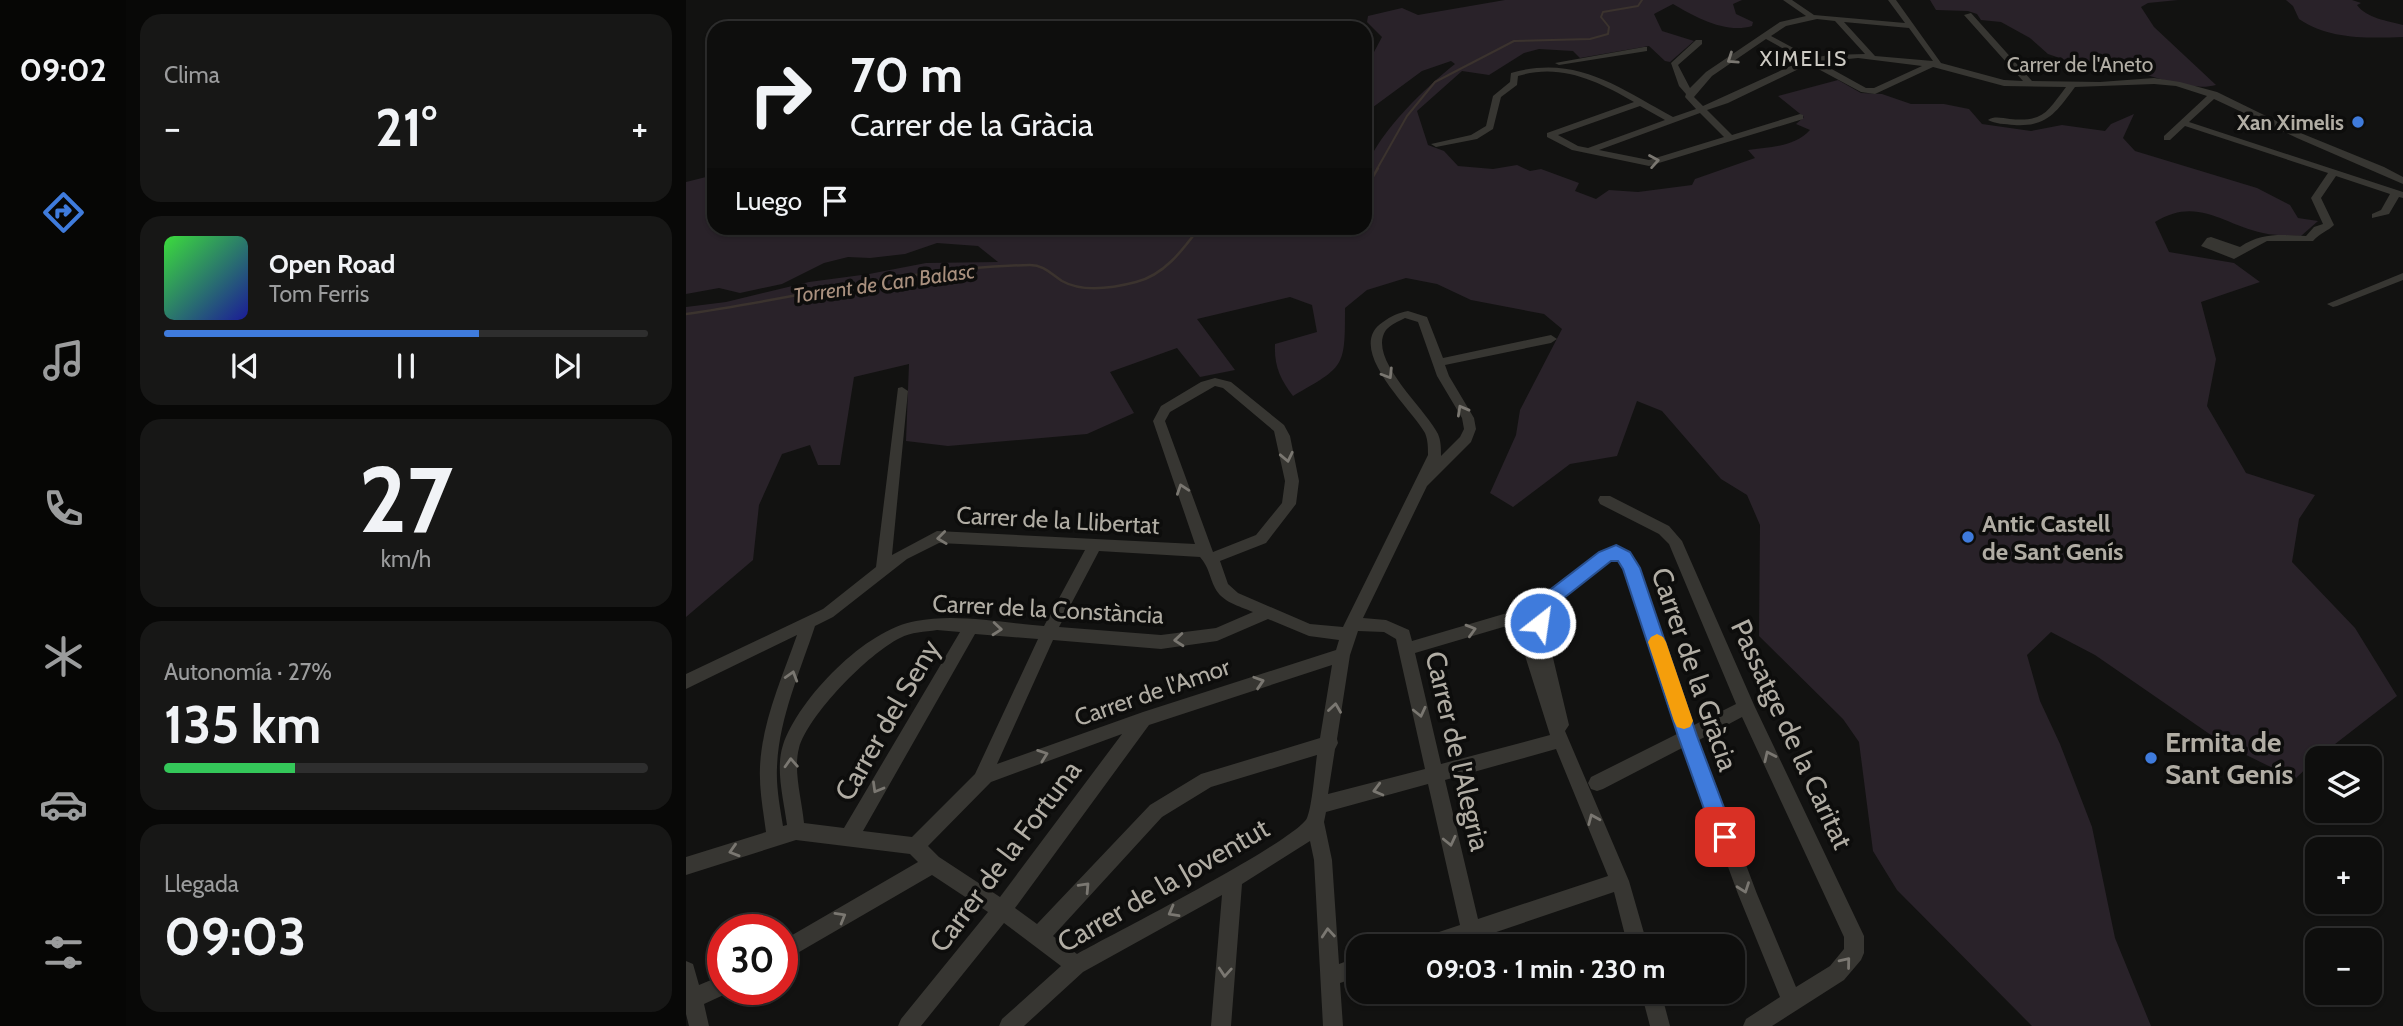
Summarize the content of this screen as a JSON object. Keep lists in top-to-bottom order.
{
  "streets": {
    "street": [
      "Carrer de l'Aneto",
      "Carrer de la Llibertat",
      "Carrer de la Constància",
      "Carrer de la Gràcia",
      "Carrer de l'Amor",
      "Carrer del Seny",
      "Passatge de la Caritat",
      "Carrer de l'Alegria",
      "Carrer de la Fortuna",
      "Carrer de la Joventut"
    ]
  },
  "crossings": [
    ["Carrer de la Constància", "Carrer del Seny"],
    ["Carrer de la Gràcia", "Passatge de la Caritat"],
    ["Carrer de l'Amor", "Carrer de la Fortuna"]
  ],
  "one_way": ["Carrer de la Llibertat", "Passatge de la Caritat"],
  "districts": ["XIMELIS"],
  "water": ["Torrent de Can Balasc"],
  "places": ["Xan Ximelis", "Antic Castell de Sant Genís", "Ermita de Sant Genís"],
  "page": {
    "tabs": "09:02",
    "tile": [
      "Clima",
      ["27", "km/h"],
      ["Autonomía · 27%", "135 km"],
      ["Llegada", "09:03"]
    ],
    "turn": ["70 m", "Carrer de la Gràcia"],
    "heat": ["−", "21°", "+"],
    "then": "Luego",
    "song": ["Open Road", "Tom Ferris"],
    "map_buttons": ["+", "−"],
    "limit": "30",
    "trip": "09:03 · 1 min · 230 m"
  }
}
